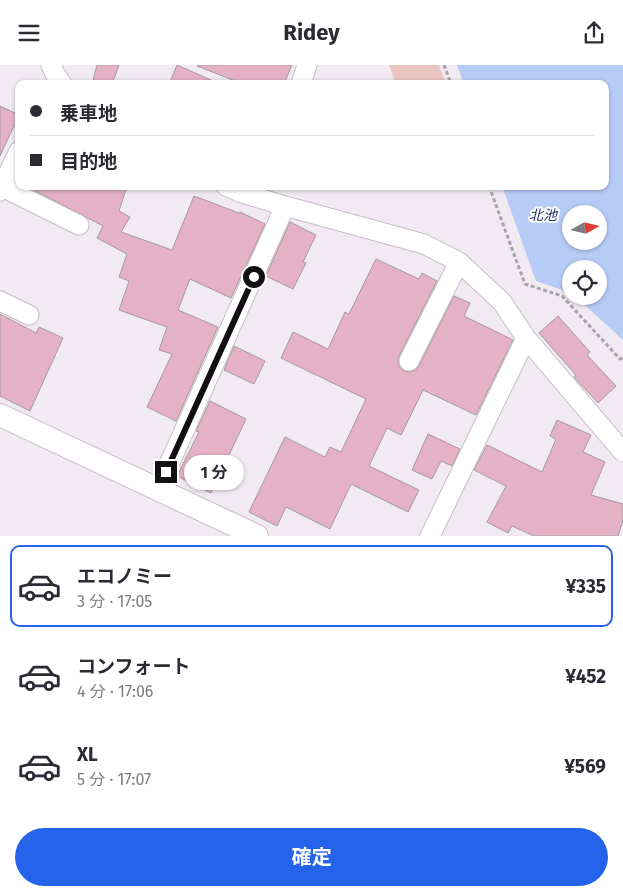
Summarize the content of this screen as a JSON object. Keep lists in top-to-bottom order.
{
  "water": ["北池"],
  "north": "right",
  "page": {
    "header": "Ridey",
    "banner": ["乗車地", "目的地"],
    "bubble": "1 分",
    "list": [
      {
        "name": "エコノミー",
        "note": "3 分 · 17:05",
        "value": "¥335"
      },
      {
        "name": "コンフォート",
        "note": "4 分 · 17:06",
        "value": "¥452"
      },
      {
        "name": "XL",
        "note": "5 分 · 17:07",
        "value": "¥569"
      }
    ],
    "buttons": "確定"
  }
}
